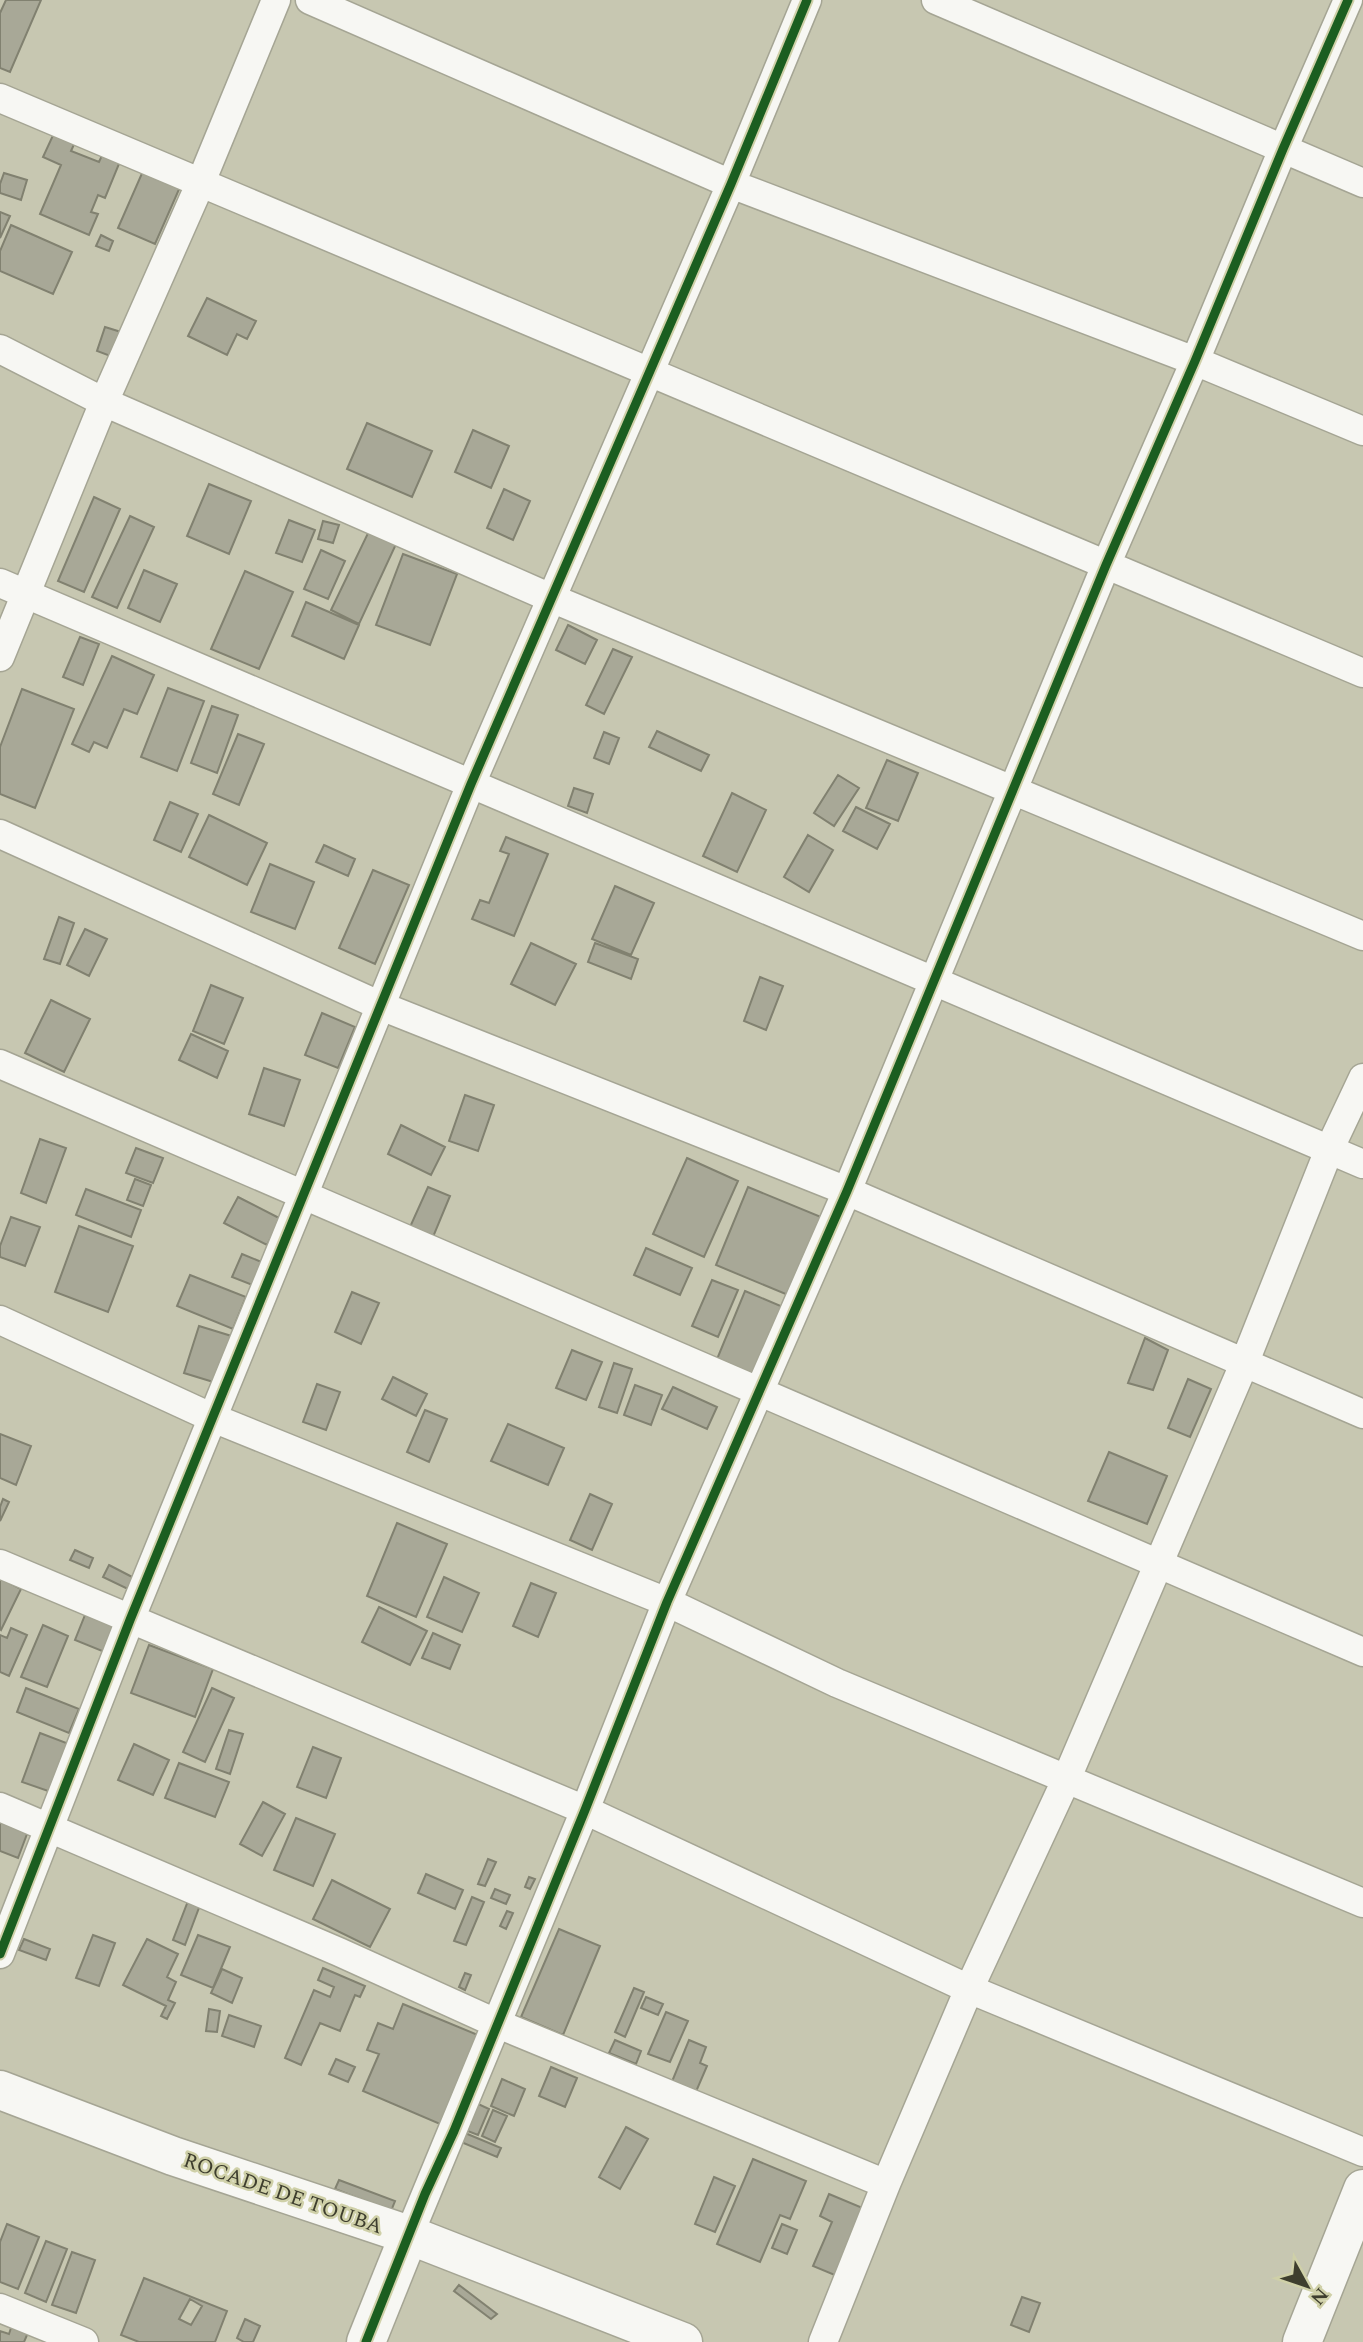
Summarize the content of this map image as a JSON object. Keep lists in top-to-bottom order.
{
  "streets": {
    "main road": ["ROCADE DE TOUBA"]
  },
  "north": "bottom right"
}
